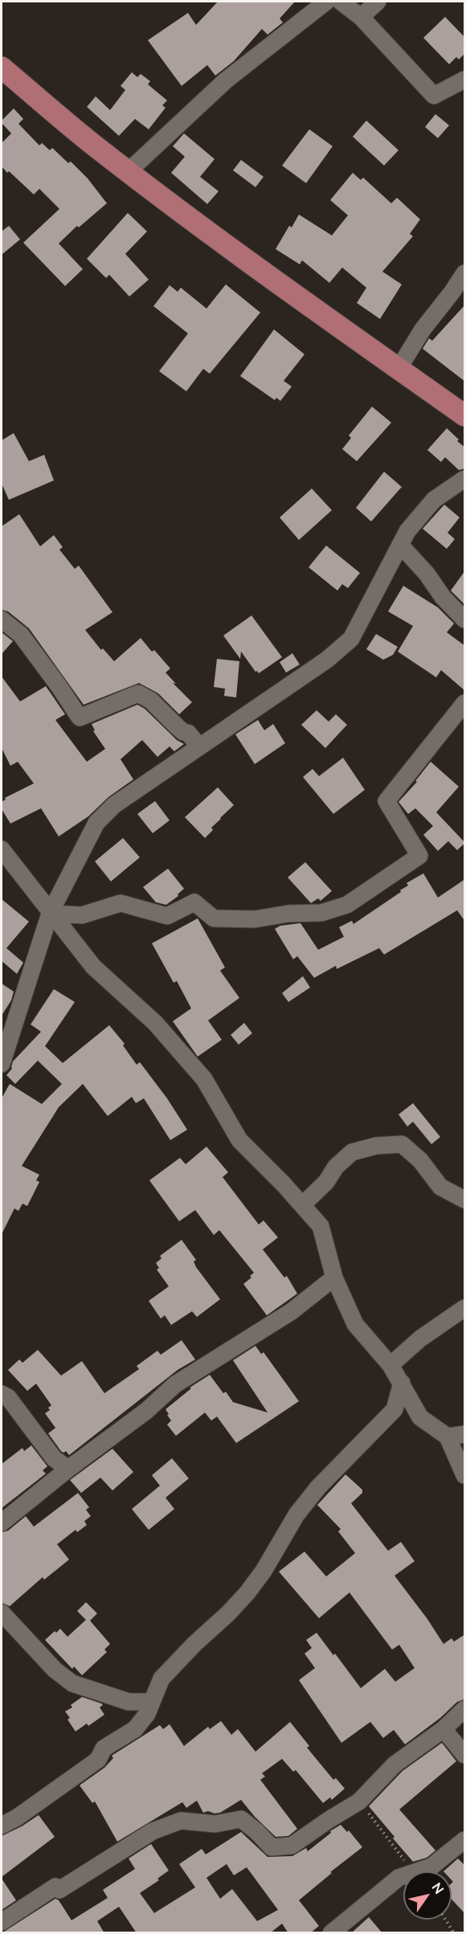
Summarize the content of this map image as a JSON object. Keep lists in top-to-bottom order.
{
  "north": "top right"
}
